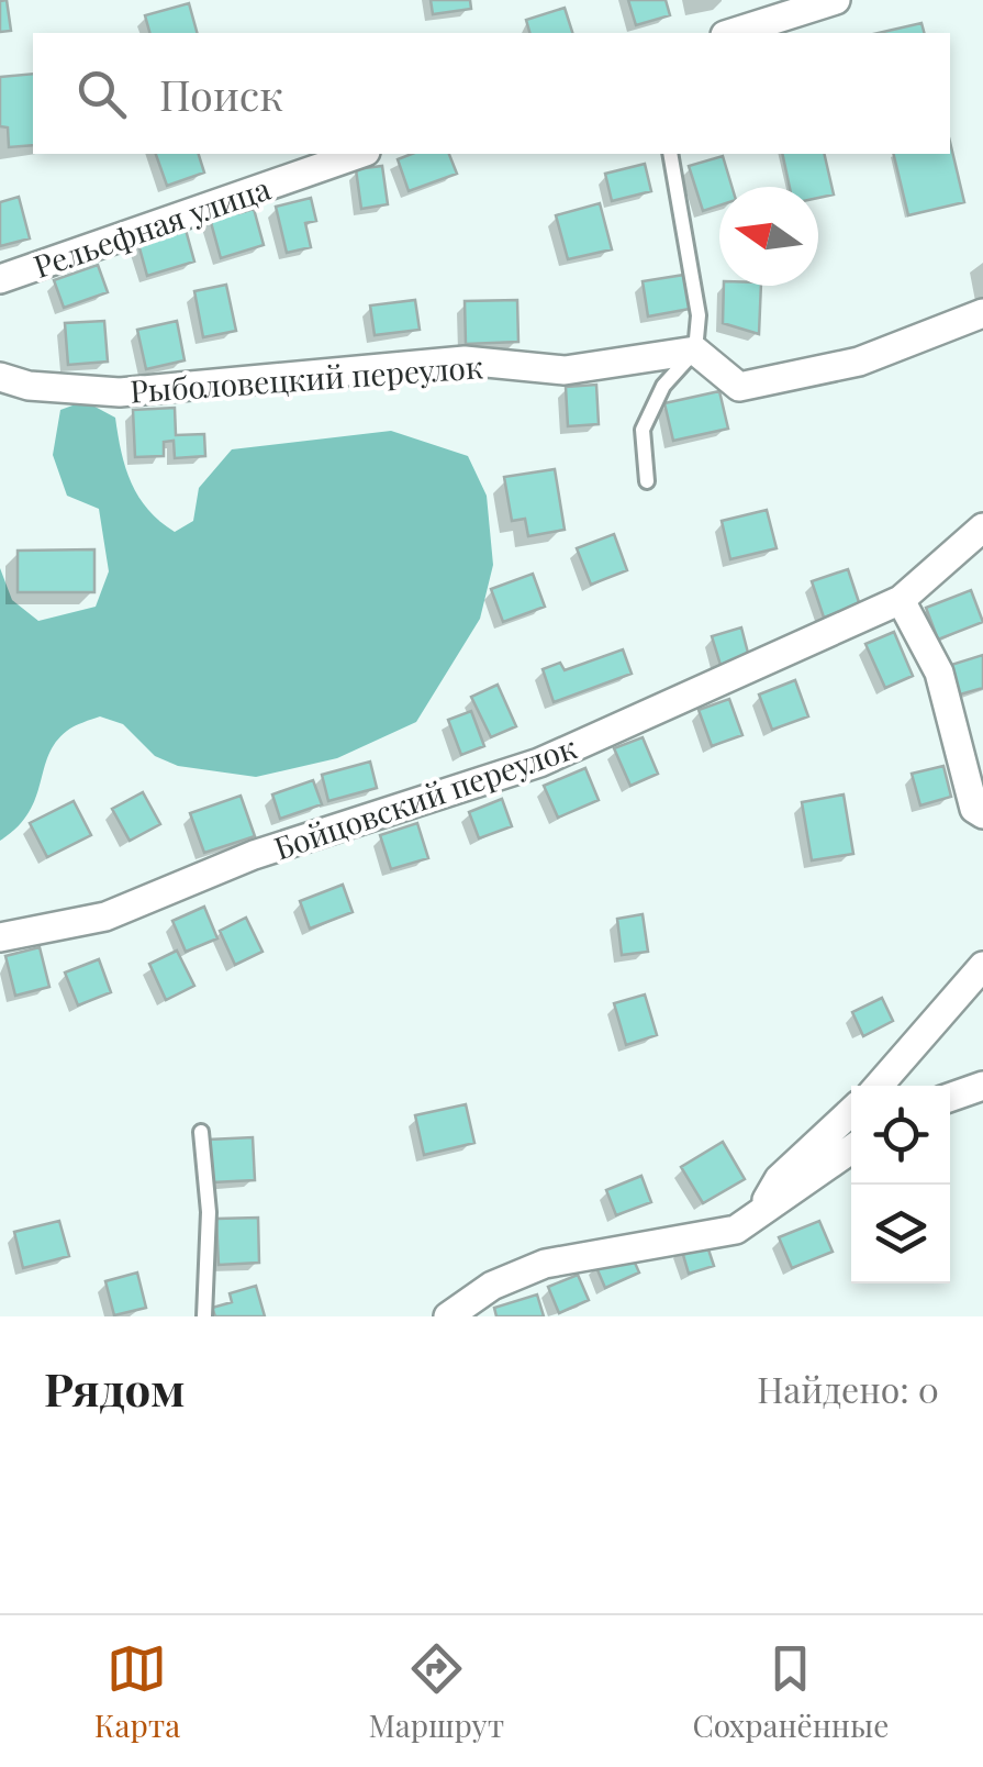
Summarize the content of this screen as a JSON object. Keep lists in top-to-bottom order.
{
  "streets": {
    "street": ["Рельефная улица", "Рыболовецкий переулок", "Бойцовский переулок"]
  },
  "north": "left",
  "page": {
    "search": "Поиск",
    "heading": ["Рядом", "Найдено: 0"],
    "nav": ["Карта", "Маршрут", "Сохранённые"]
  }
}
